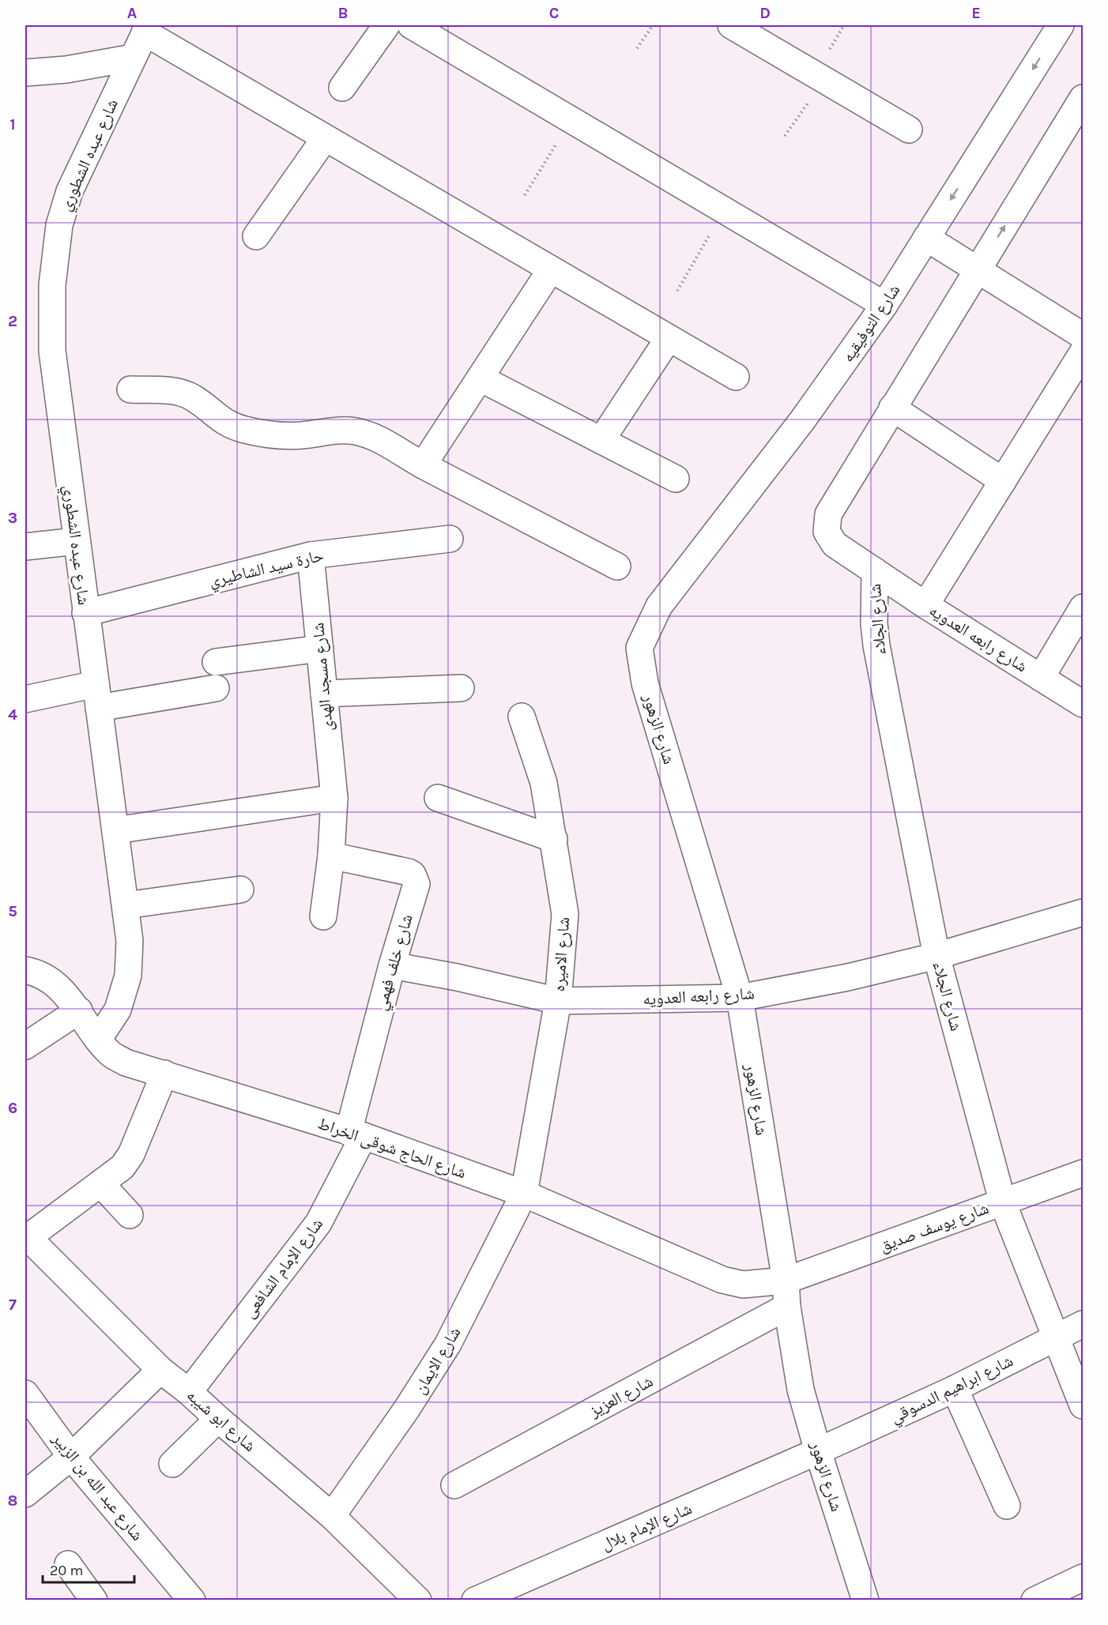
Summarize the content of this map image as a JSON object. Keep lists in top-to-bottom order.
{
  "streets": {
    "street": [
      "شارع عبده الشطوري",
      "شارع التوفيقيه",
      "حارة سيد الشاطيري",
      "شارع الجلاء",
      "شارع رابعه العدويه",
      "شارع مسجد الهدى",
      "شارع الزهور",
      "شارع الاميره",
      "شارع خلف فهمي",
      "شارع الحاج شوقى الخراط",
      "شارع يوسف صديق",
      "شارع الإمام الشافعى",
      "شارع الايمان",
      "شارع ابراهيم الدسوقي",
      "شارع العزيز",
      "شارع ابو شيبه",
      "شارع عبد الله بن الزبير",
      "شارع الإمام بلال"
    ]
  },
  "crossings": [
    ["شارع عبده الشطوري", "حارة سيد الشاطيري"],
    ["شارع عبده الشطوري", "شارع الحاج شوقى الخراط"],
    ["شارع التوفيقيه", "شارع الزهور"],
    ["حارة سيد الشاطيري", "شارع مسجد الهدى"],
    ["شارع الجلاء", "شارع رابعه العدويه"],
    ["شارع الجلاء", "شارع يوسف صديق"],
    ["شارع الجلاء", "شارع ابراهيم الدسوقي"],
    ["شارع رابعه العدويه", "شارع الزهور"],
    ["شارع رابعه العدويه", "شارع الاميره"],
    ["شارع رابعه العدويه", "شارع خلف فهمي"],
    ["شارع مسجد الهدى", "شارع خلف فهمي"],
    ["شارع الزهور", "شارع الحاج شوقى الخراط"],
    ["شارع الزهور", "شارع يوسف صديق"],
    ["شارع الزهور", "شارع ابراهيم الدسوقي"],
    ["شارع الزهور", "شارع العزيز"],
    ["شارع الزهور", "شارع الإمام بلال"],
    ["شارع الاميره", "شارع الحاج شوقى الخراط"],
    ["شارع الاميره", "شارع الايمان"],
    ["شارع خلف فهمي", "شارع الحاج شوقى الخراط"],
    ["شارع خلف فهمي", "شارع الإمام الشافعى"],
    ["شارع الحاج شوقى الخراط", "شارع يوسف صديق"],
    ["شارع الحاج شوقى الخراط", "شارع الإمام الشافعى"],
    ["شارع الحاج شوقى الخراط", "شارع الايمان"],
    ["شارع الإمام الشافعى", "شارع ابو شيبه"],
    ["شارع الايمان", "شارع ابو شيبه"],
    ["شارع ابراهيم الدسوقي", "شارع الإمام بلال"]
  ],
  "scale_bar": "20 m",
  "grid": {
    "columns": [
      "A",
      "B",
      "C",
      "D",
      "E"
    ],
    "rows": [
      "1",
      "2",
      "3",
      "4",
      "5",
      "6",
      "7",
      "8"
    ]
  }
}
